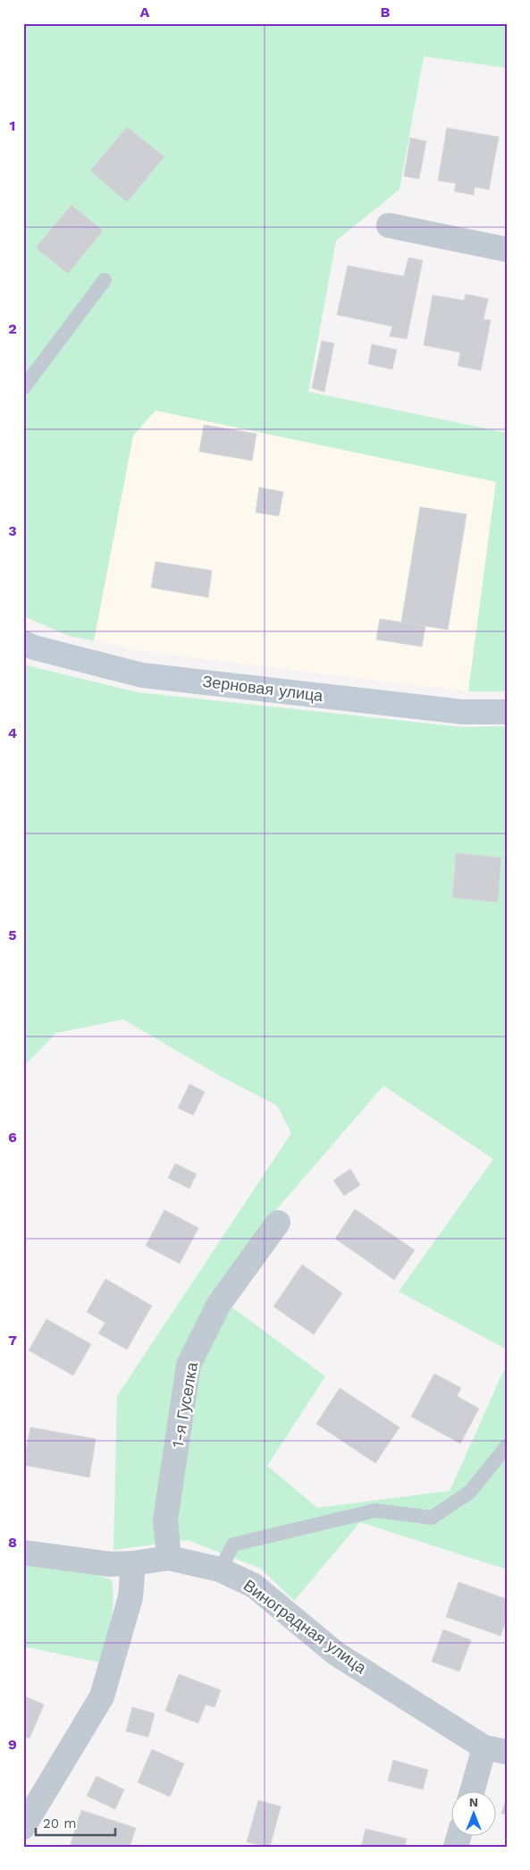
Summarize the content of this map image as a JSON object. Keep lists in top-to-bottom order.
{
  "streets": {
    "street": ["Зерновая улица", "1-я Гуселка", "Виноградная улица"]
  },
  "crossings": [
    ["1-я Гуселка", "Виноградная улица"]
  ],
  "scale_bar": "20 m",
  "north": "top",
  "grid": {
    "columns": ["A", "B"],
    "rows": [
      "1",
      "2",
      "3",
      "4",
      "5",
      "6",
      "7",
      "8",
      "9"
    ]
  }
}
